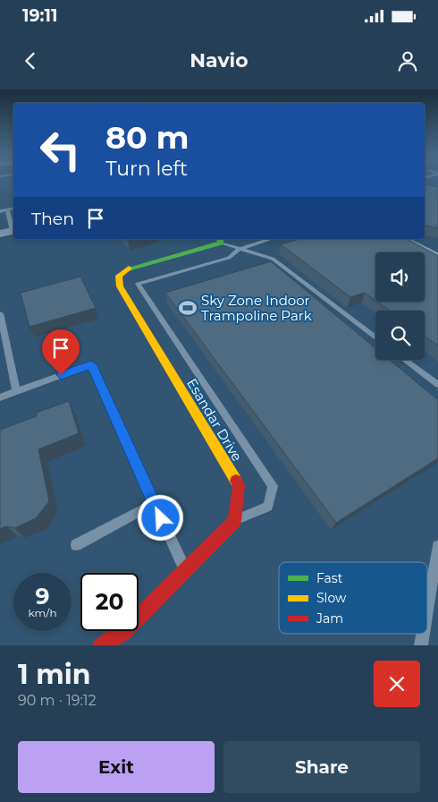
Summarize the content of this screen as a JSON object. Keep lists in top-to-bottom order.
{
  "streets": {
    "street": ["Esandar Drive"]
  },
  "places": {
    "sports": ["Sky Zone Indoor Trampoline Park"]
  },
  "legend": ["Fast", "Slow", "Jam"],
  "page": {
    "status": "19:11",
    "header": "Navio",
    "turn": ["80 m", "Turn left"],
    "then": "Then",
    "speed": "9 km/h",
    "limit": "20",
    "heading": ["1 min", "90 m · 19:12"],
    "buttons": ["Exit", "Share"]
  }
}
